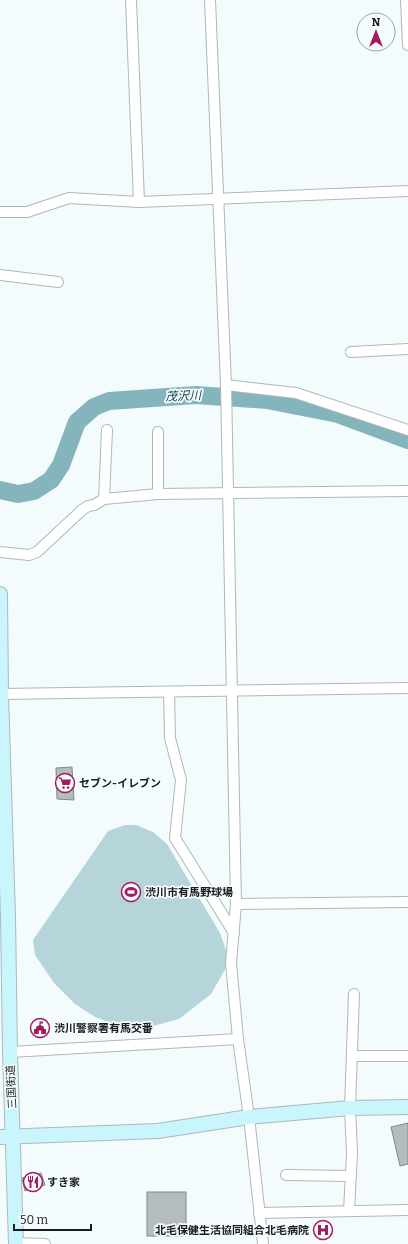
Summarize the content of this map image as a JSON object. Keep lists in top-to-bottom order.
{
  "streets": {
    "street": ["三国街道"]
  },
  "water": ["茂沢川"],
  "places": {
    "supermarket": ["セブン-イレブン"],
    "sports": ["渋川市有馬野球場"],
    "public building": ["渋川警察署有馬交番"],
    "restaurant": ["すき家"],
    "hospital": ["北毛保健生活協同組合北毛病院"]
  },
  "scale_bar": "50 m",
  "north": "top"
}
